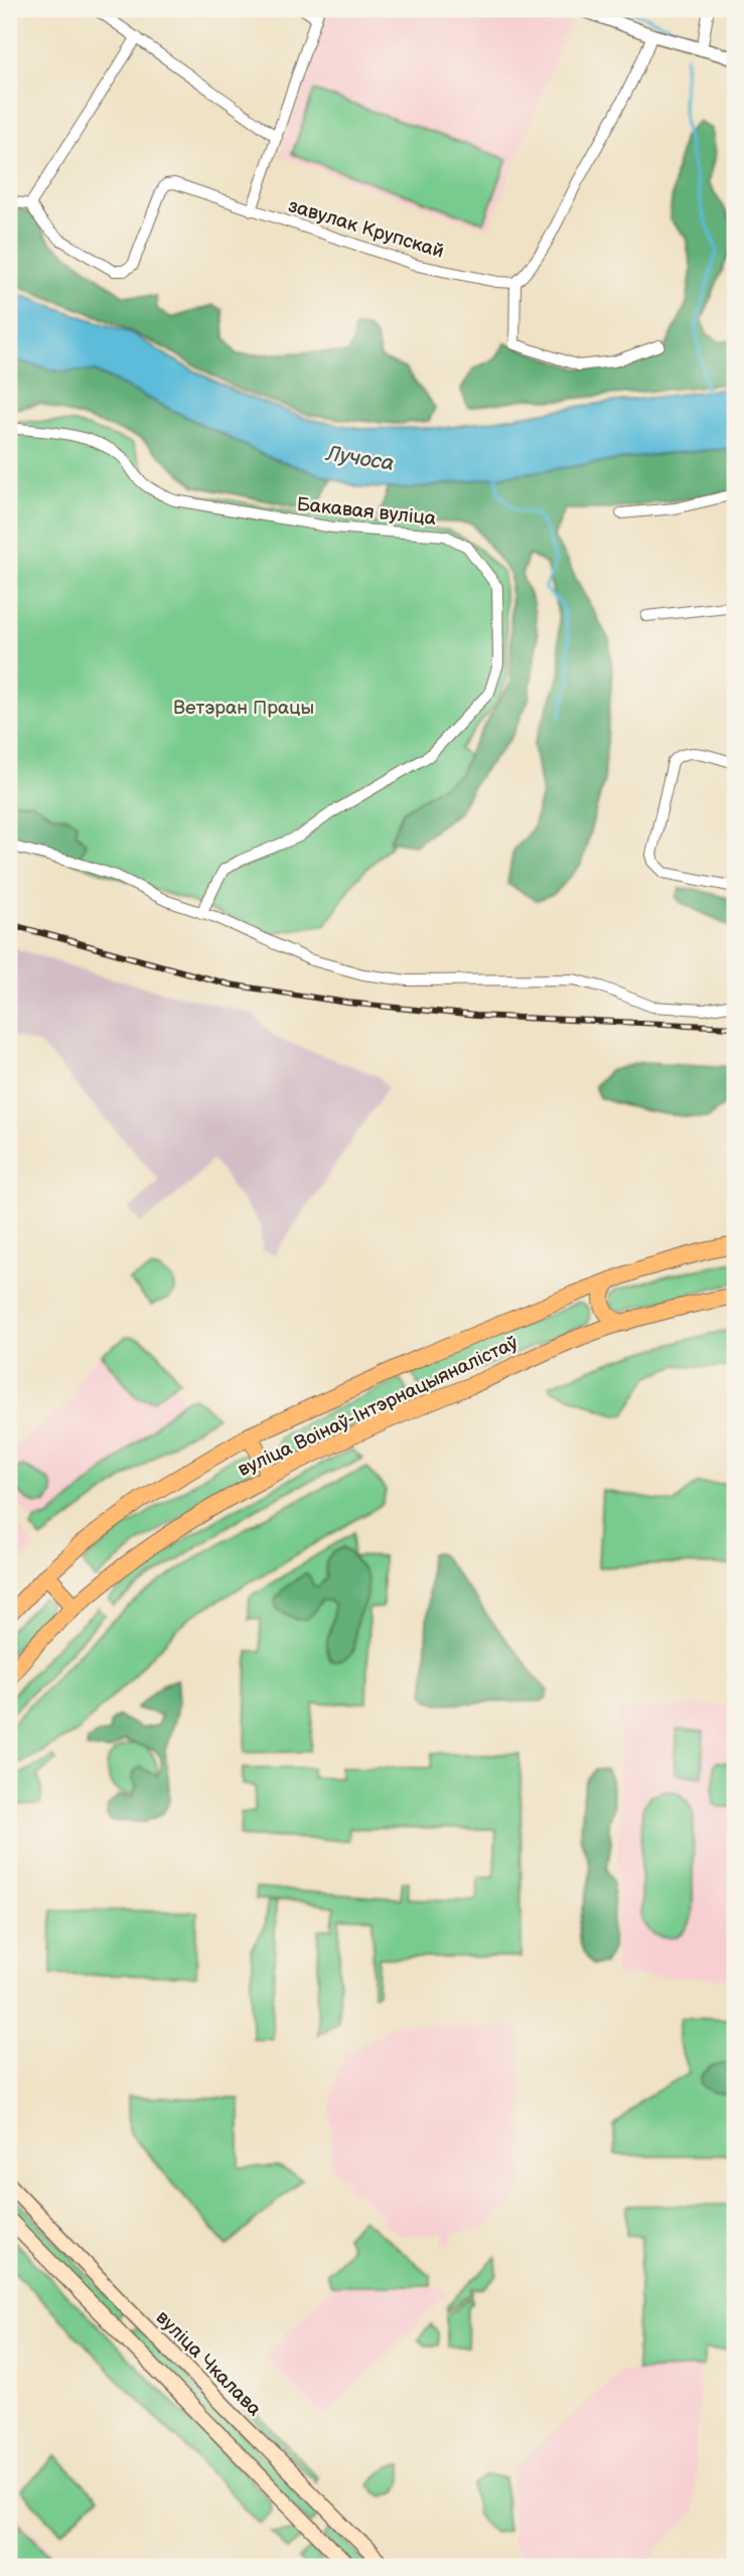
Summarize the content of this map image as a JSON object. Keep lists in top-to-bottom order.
{
  "streets": {
    "main road": ["вуліца Воінаў-Інтэрнацыяналістаў", "вуліца Чкалава"],
    "street": ["завулак Крупскай", "Бакавая вуліца"]
  },
  "water": ["Лучоса"],
  "parks": ["Ветэран Працы"]
}
